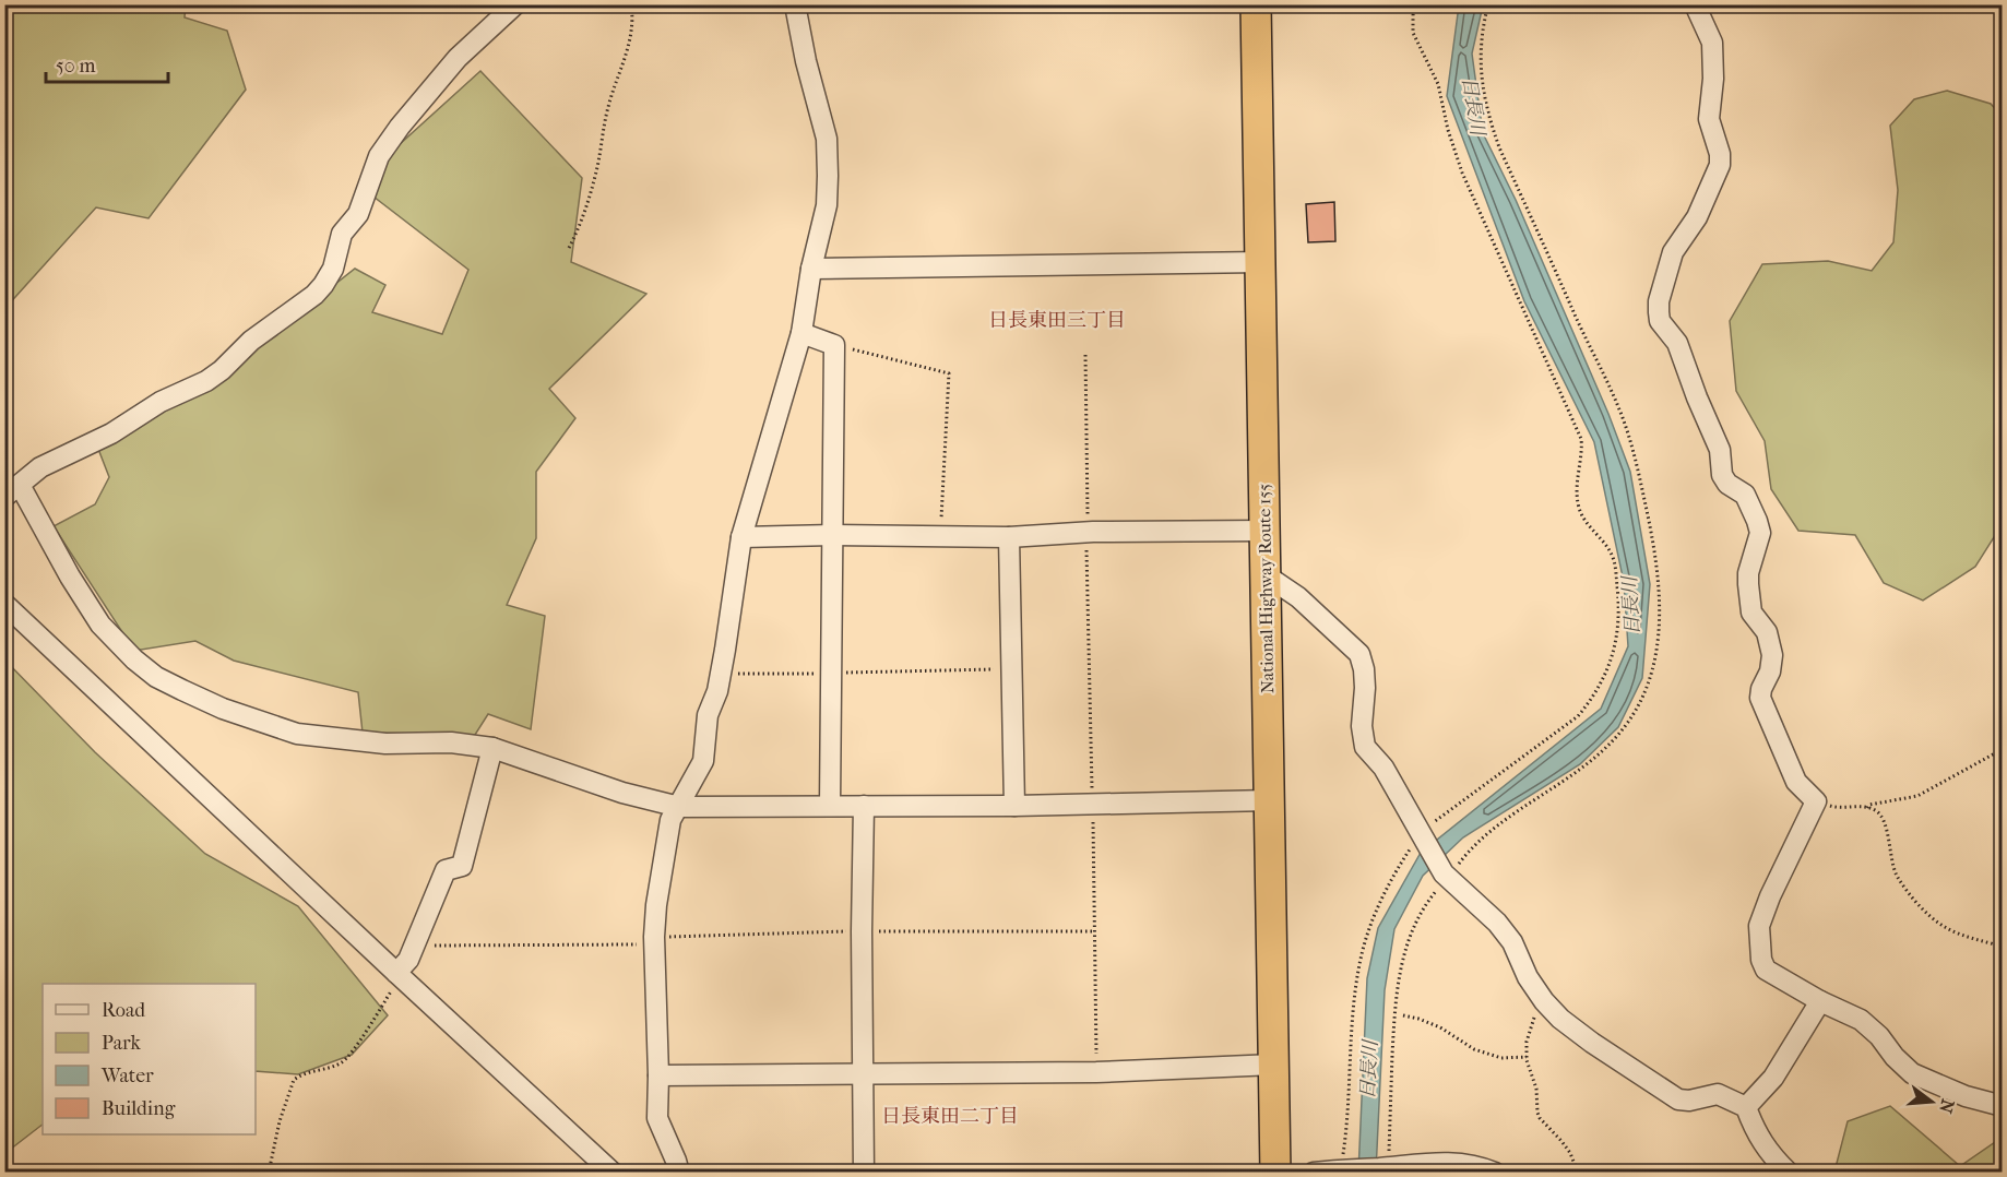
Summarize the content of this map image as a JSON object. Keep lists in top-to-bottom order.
{
  "streets": {
    "highway": ["National Highway Route 155"]
  },
  "districts": ["日長東田三丁目", "日長東田二丁目"],
  "water": ["日長川"],
  "legend": [
    "Road",
    "Park",
    "Water",
    "Building"
  ],
  "scale_bar": "50 m",
  "north": "right"
}
